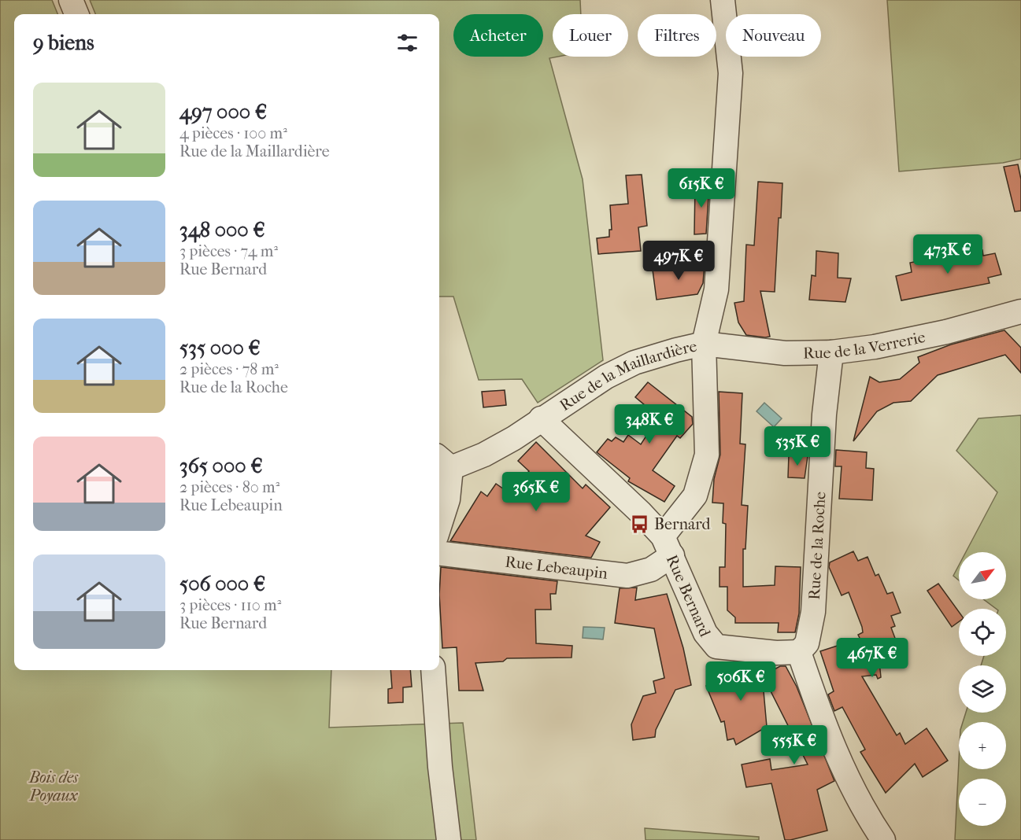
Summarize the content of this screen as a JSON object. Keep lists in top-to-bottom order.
{
  "streets": {
    "street": [
      "Rue de la Verrerie",
      "Rue de la Maillardière",
      "Rue de la Roche",
      "Rue Lebeaupin",
      "Rue Bernard"
    ]
  },
  "crossings": [
    ["Rue de la Verrerie", "Rue de la Maillardière"],
    ["Rue de la Verrerie", "Rue de la Roche"],
    ["Rue de la Verrerie", "Rue Lebeaupin"],
    ["Rue de la Maillardière", "Rue Lebeaupin"],
    ["Rue de la Maillardière", "Rue Bernard"],
    ["Rue de la Roche", "Rue Bernard"],
    ["Rue Lebeaupin", "Rue Bernard"]
  ],
  "parks": ["Bois des Poyaux"],
  "places": {
    "bus stop": ["Bernard"]
  },
  "north": "top right",
  "page": {
    "chip": [
      "Acheter",
      "Louer",
      "Filtres",
      "Nouveau"
    ],
    "heading": "9 biens",
    "list": [
      {
        "name": "497 000 €",
        "note": "4 pièces · 100 m² · Rue de la Maillardière"
      },
      {
        "name": "348 000 €",
        "note": "3 pièces · 74 m² · Rue Bernard"
      },
      {
        "name": "535 000 €",
        "note": "2 pièces · 78 m² · Rue de la Roche"
      },
      {
        "name": "365 000 €",
        "note": "2 pièces · 80 m² · Rue Lebeaupin"
      },
      {
        "name": "506 000 €",
        "note": "3 pièces · 110 m² · Rue Bernard"
      }
    ],
    "price": [
      "615K €",
      "473K €",
      "497K €",
      "348K €",
      "535K €",
      "365K €",
      "467K €",
      "506K €",
      "555K €"
    ],
    "map_buttons": ["+", "−"]
  }
}
